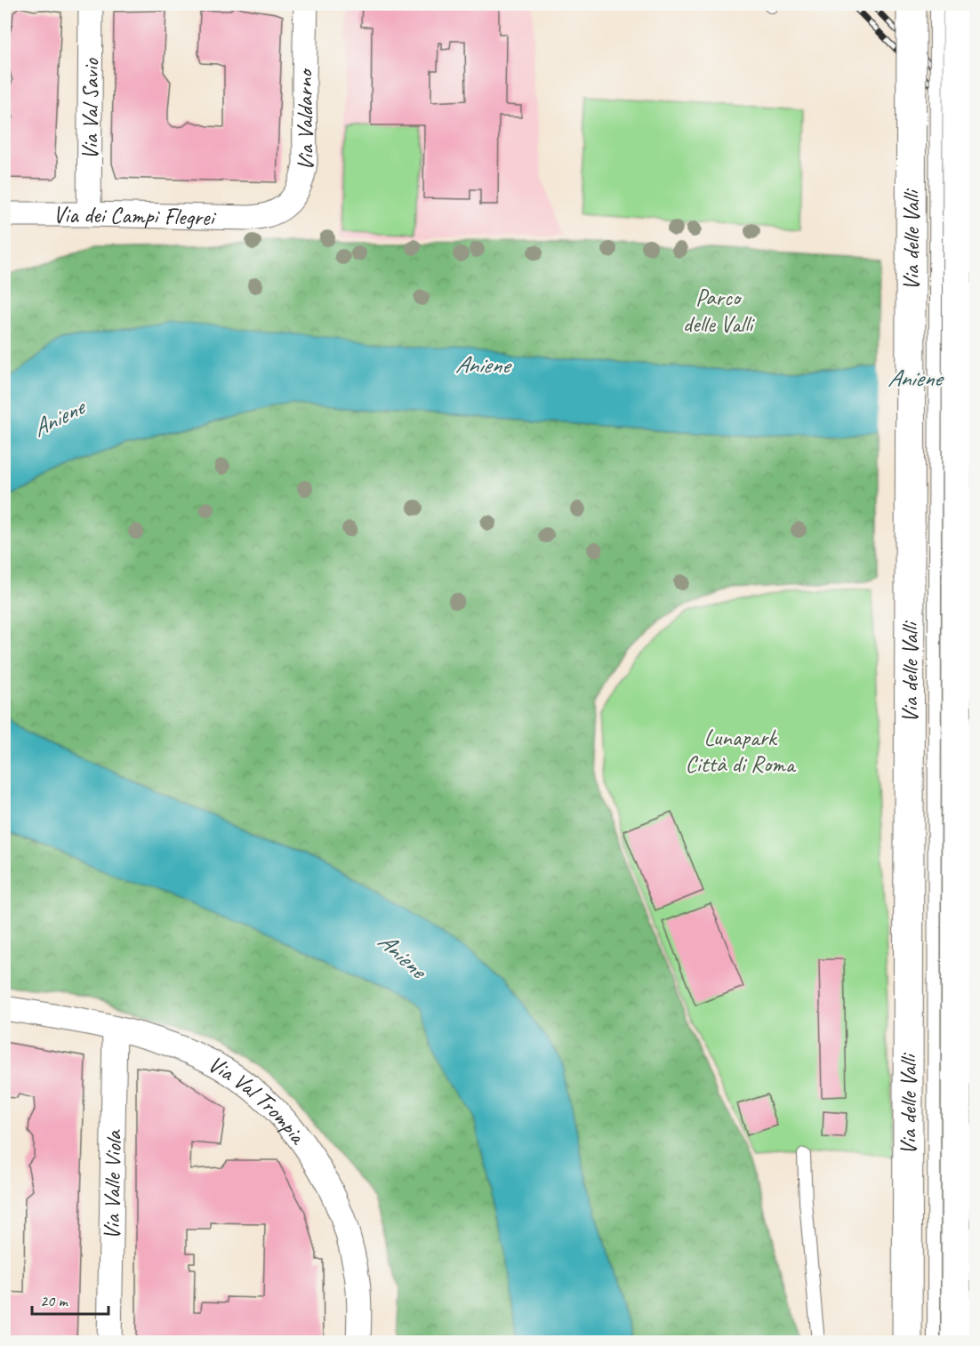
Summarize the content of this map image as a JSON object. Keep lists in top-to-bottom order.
{
  "streets": {
    "main road": ["Via delle Valli"],
    "street": [
      "Via Val Savio",
      "Via Valdarno",
      "Via dei Campi Flegrei",
      "Via Val Trompia",
      "Via Valle Viola"
    ]
  },
  "crossings": [
    ["Via Val Savio", "Via dei Campi Flegrei"],
    ["Via Valdarno", "Via dei Campi Flegrei"],
    ["Via Val Trompia", "Via Valle Viola"]
  ],
  "water": ["Aniene"],
  "parks": ["Parco delle Valli", "Lunapark Città di Roma"],
  "scale_bar": "20 m"
}
